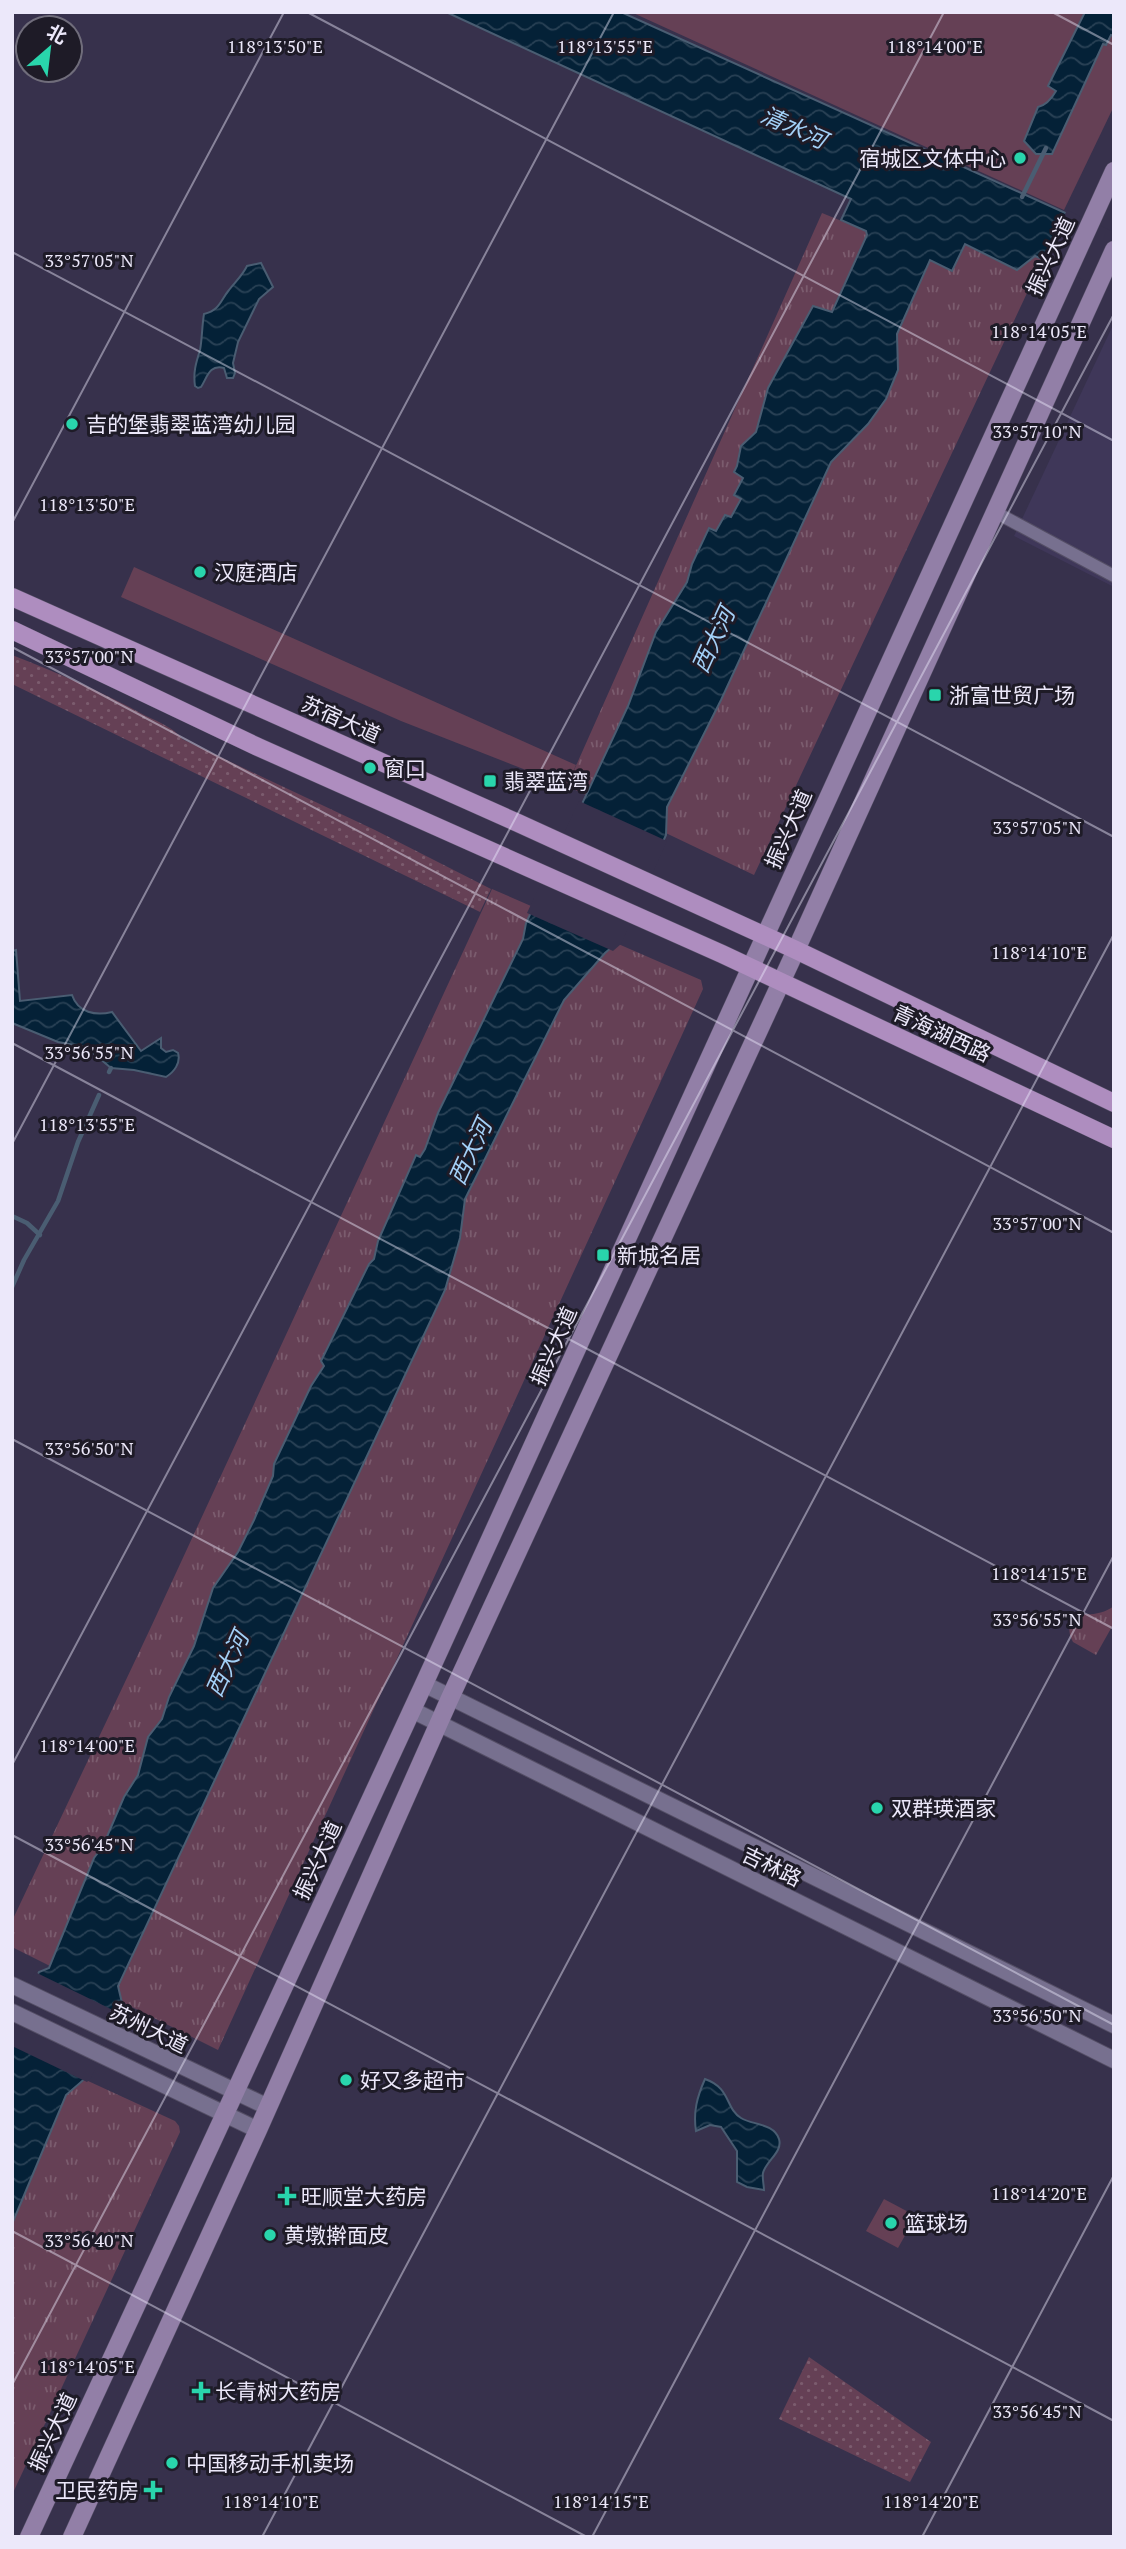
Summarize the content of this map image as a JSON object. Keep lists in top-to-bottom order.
{
  "streets": {
    "main road": ["振兴大道", "苏宿大道", "青海湖西路"],
    "street": ["吉林路", "苏州大道"]
  },
  "crossings": [
    ["振兴大道", "苏宿大道"],
    ["振兴大道", "青海湖西路"],
    ["振兴大道", "吉林路"],
    ["振兴大道", "苏州大道"],
    ["苏宿大道", "青海湖西路"]
  ],
  "water": ["清水河", "西大河"],
  "places": {
    "other": [
      "宿城区文体中心",
      "吉的堡翡翠蓝湾幼儿园",
      "汉庭酒店",
      "窗口",
      "双群瑛酒家",
      "好又多超市",
      "篮球场",
      "黄墩擀面皮",
      "中国移动手机卖场"
    ],
    "transit": ["浙富世贸广场", "翡翠蓝湾", "新城名居"],
    "health": ["旺顺堂大药房", "长青树大药房", "卫民药房"]
  },
  "north": "top right",
  "coordinates": [
    "118°13'50\"E",
    "118°13'55\"E",
    "118°14'00\"E",
    "33°57'05\"N",
    "118°14'05\"E",
    "33°57'10\"N",
    "33°57'00\"N",
    "118°14'10\"E",
    "33°56'55\"N",
    "33°56'50\"N",
    "118°14'15\"E",
    "33°56'45\"N",
    "118°14'20\"E",
    "33°56'40\"N"
  ]
}
